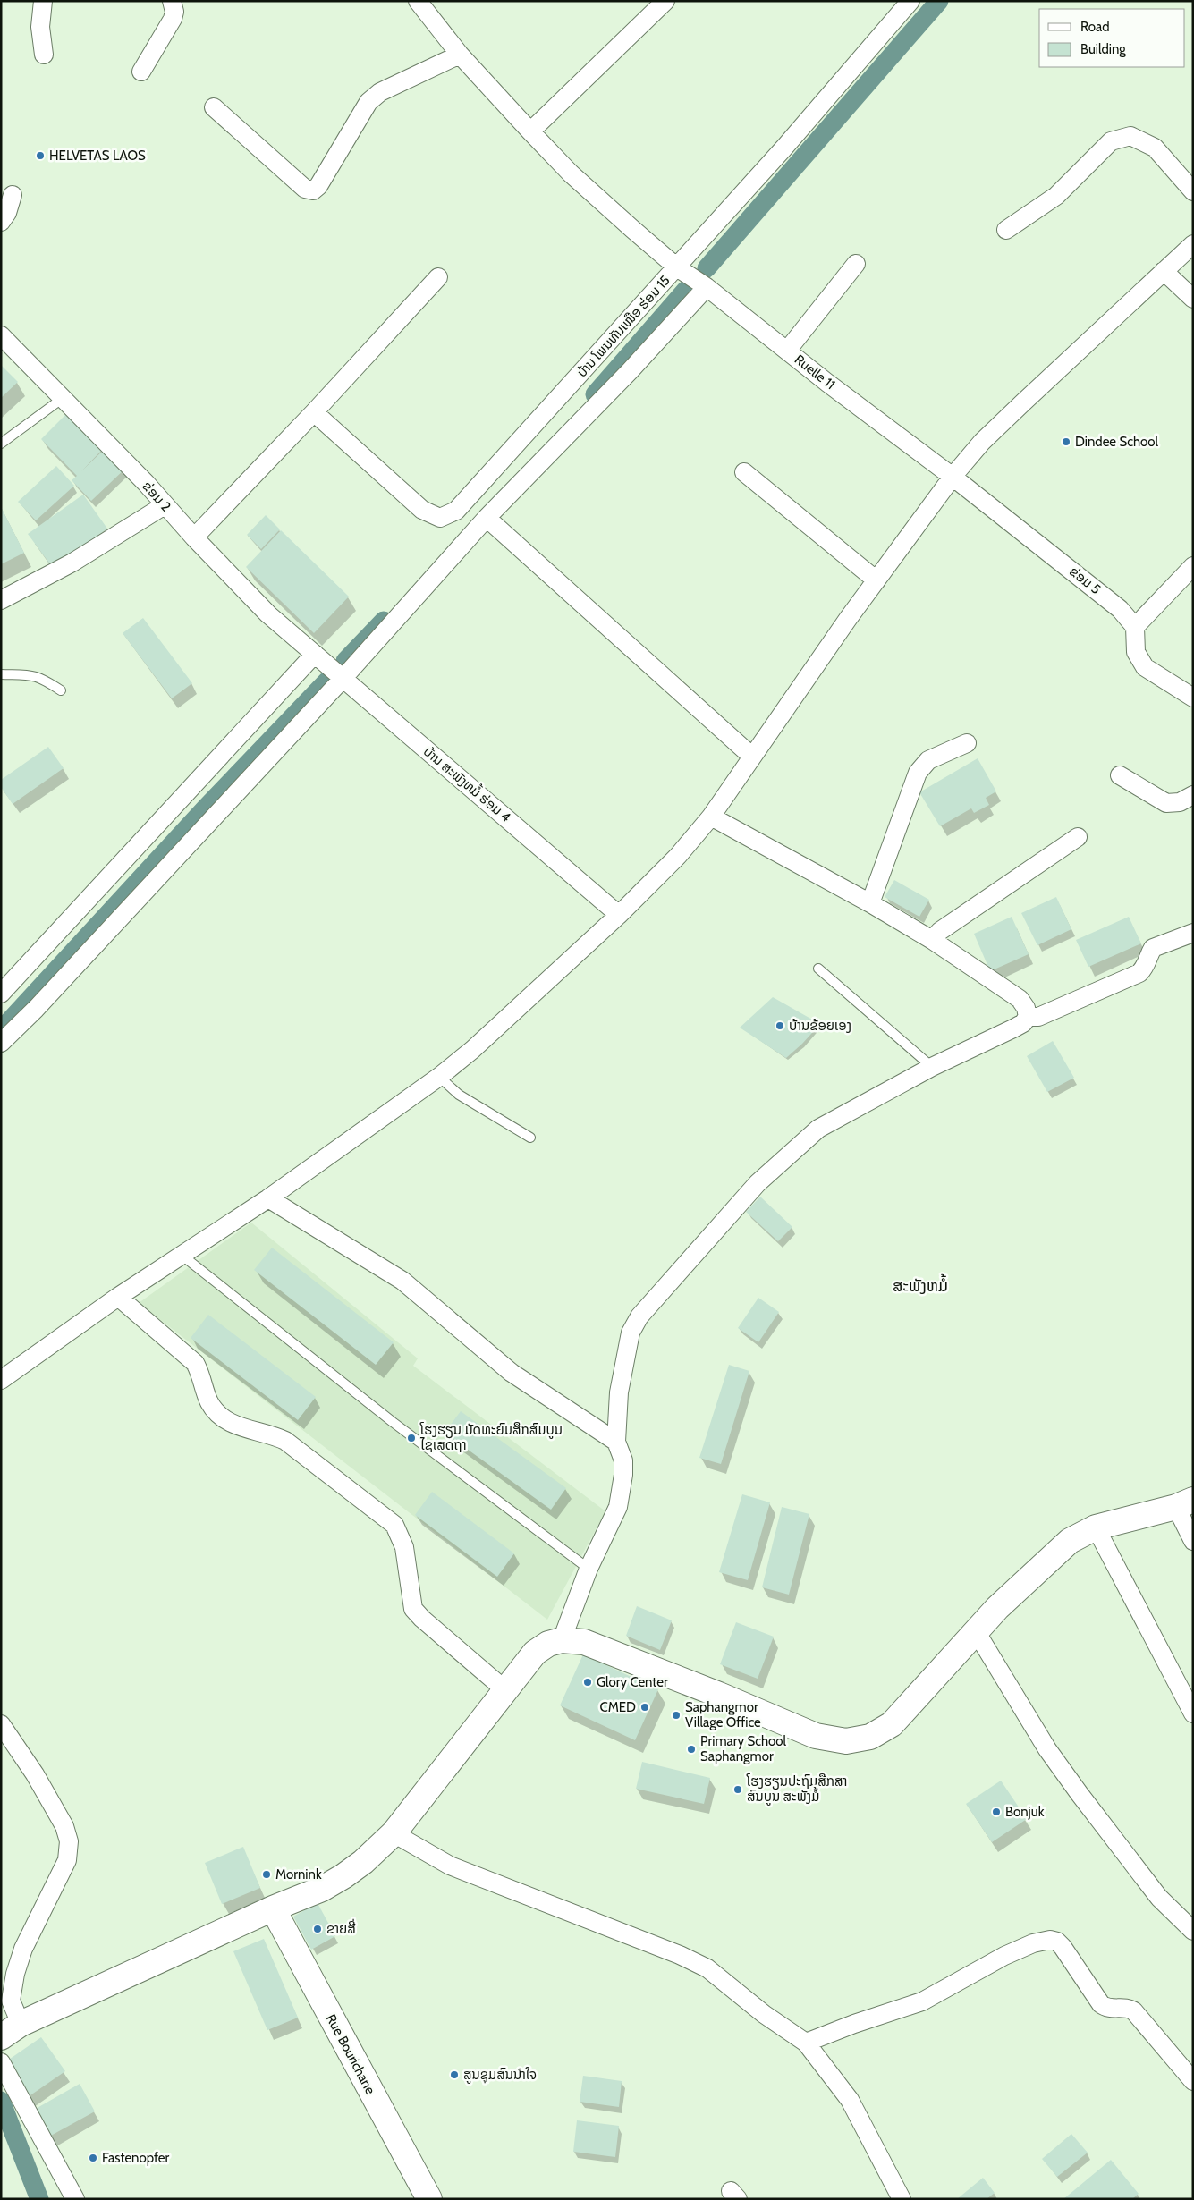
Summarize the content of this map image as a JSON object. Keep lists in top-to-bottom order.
{
  "streets": {
    "street": [
      "ບ້ານ ໂພນທັນເໜືອ ຮ່ອມ 15",
      "Ruelle 11",
      "ຂ່ອມ 2",
      "ຂ່ອມ 5",
      "ບ້ານ ສະພັງຫມໍ້ ຮ່ອມ 4",
      "Rue Bourichane"
    ]
  },
  "crossings": [
    ["ບ້ານ ໂພນທັນເໜືອ ຮ່ອມ 15", "Ruelle 11"],
    ["Ruelle 11", "ຂ່ອມ 5"],
    ["ຂ່ອມ 2", "ບ້ານ ສະພັງຫມໍ້ ຮ່ອມ 4"]
  ],
  "districts": ["ສະພັງຫມໍ້"],
  "places": [
    "HELVETAS LAOS",
    "Dindee School",
    "ບ້ານຂ້ອຍເອງ",
    "ໂຮງຮຽນ ມັດທະຍົມສຶກສົມບູນ ໄຊເສດຖາ",
    "Glory Center",
    "CMED",
    "Saphangmor Village Office",
    "Primary School Saphangmor",
    "ໂຮງຮຽນປະຖົມສືກສາ ສົນບູນ ສະພັງມໍ້",
    "Bonjuk",
    "Mornink",
    "ຂາຍສີ່",
    "ສູນຊຸມສົນນຳໃຈ",
    "Fastenopfer"
  ],
  "legend": ["Road", "Building"]
}
